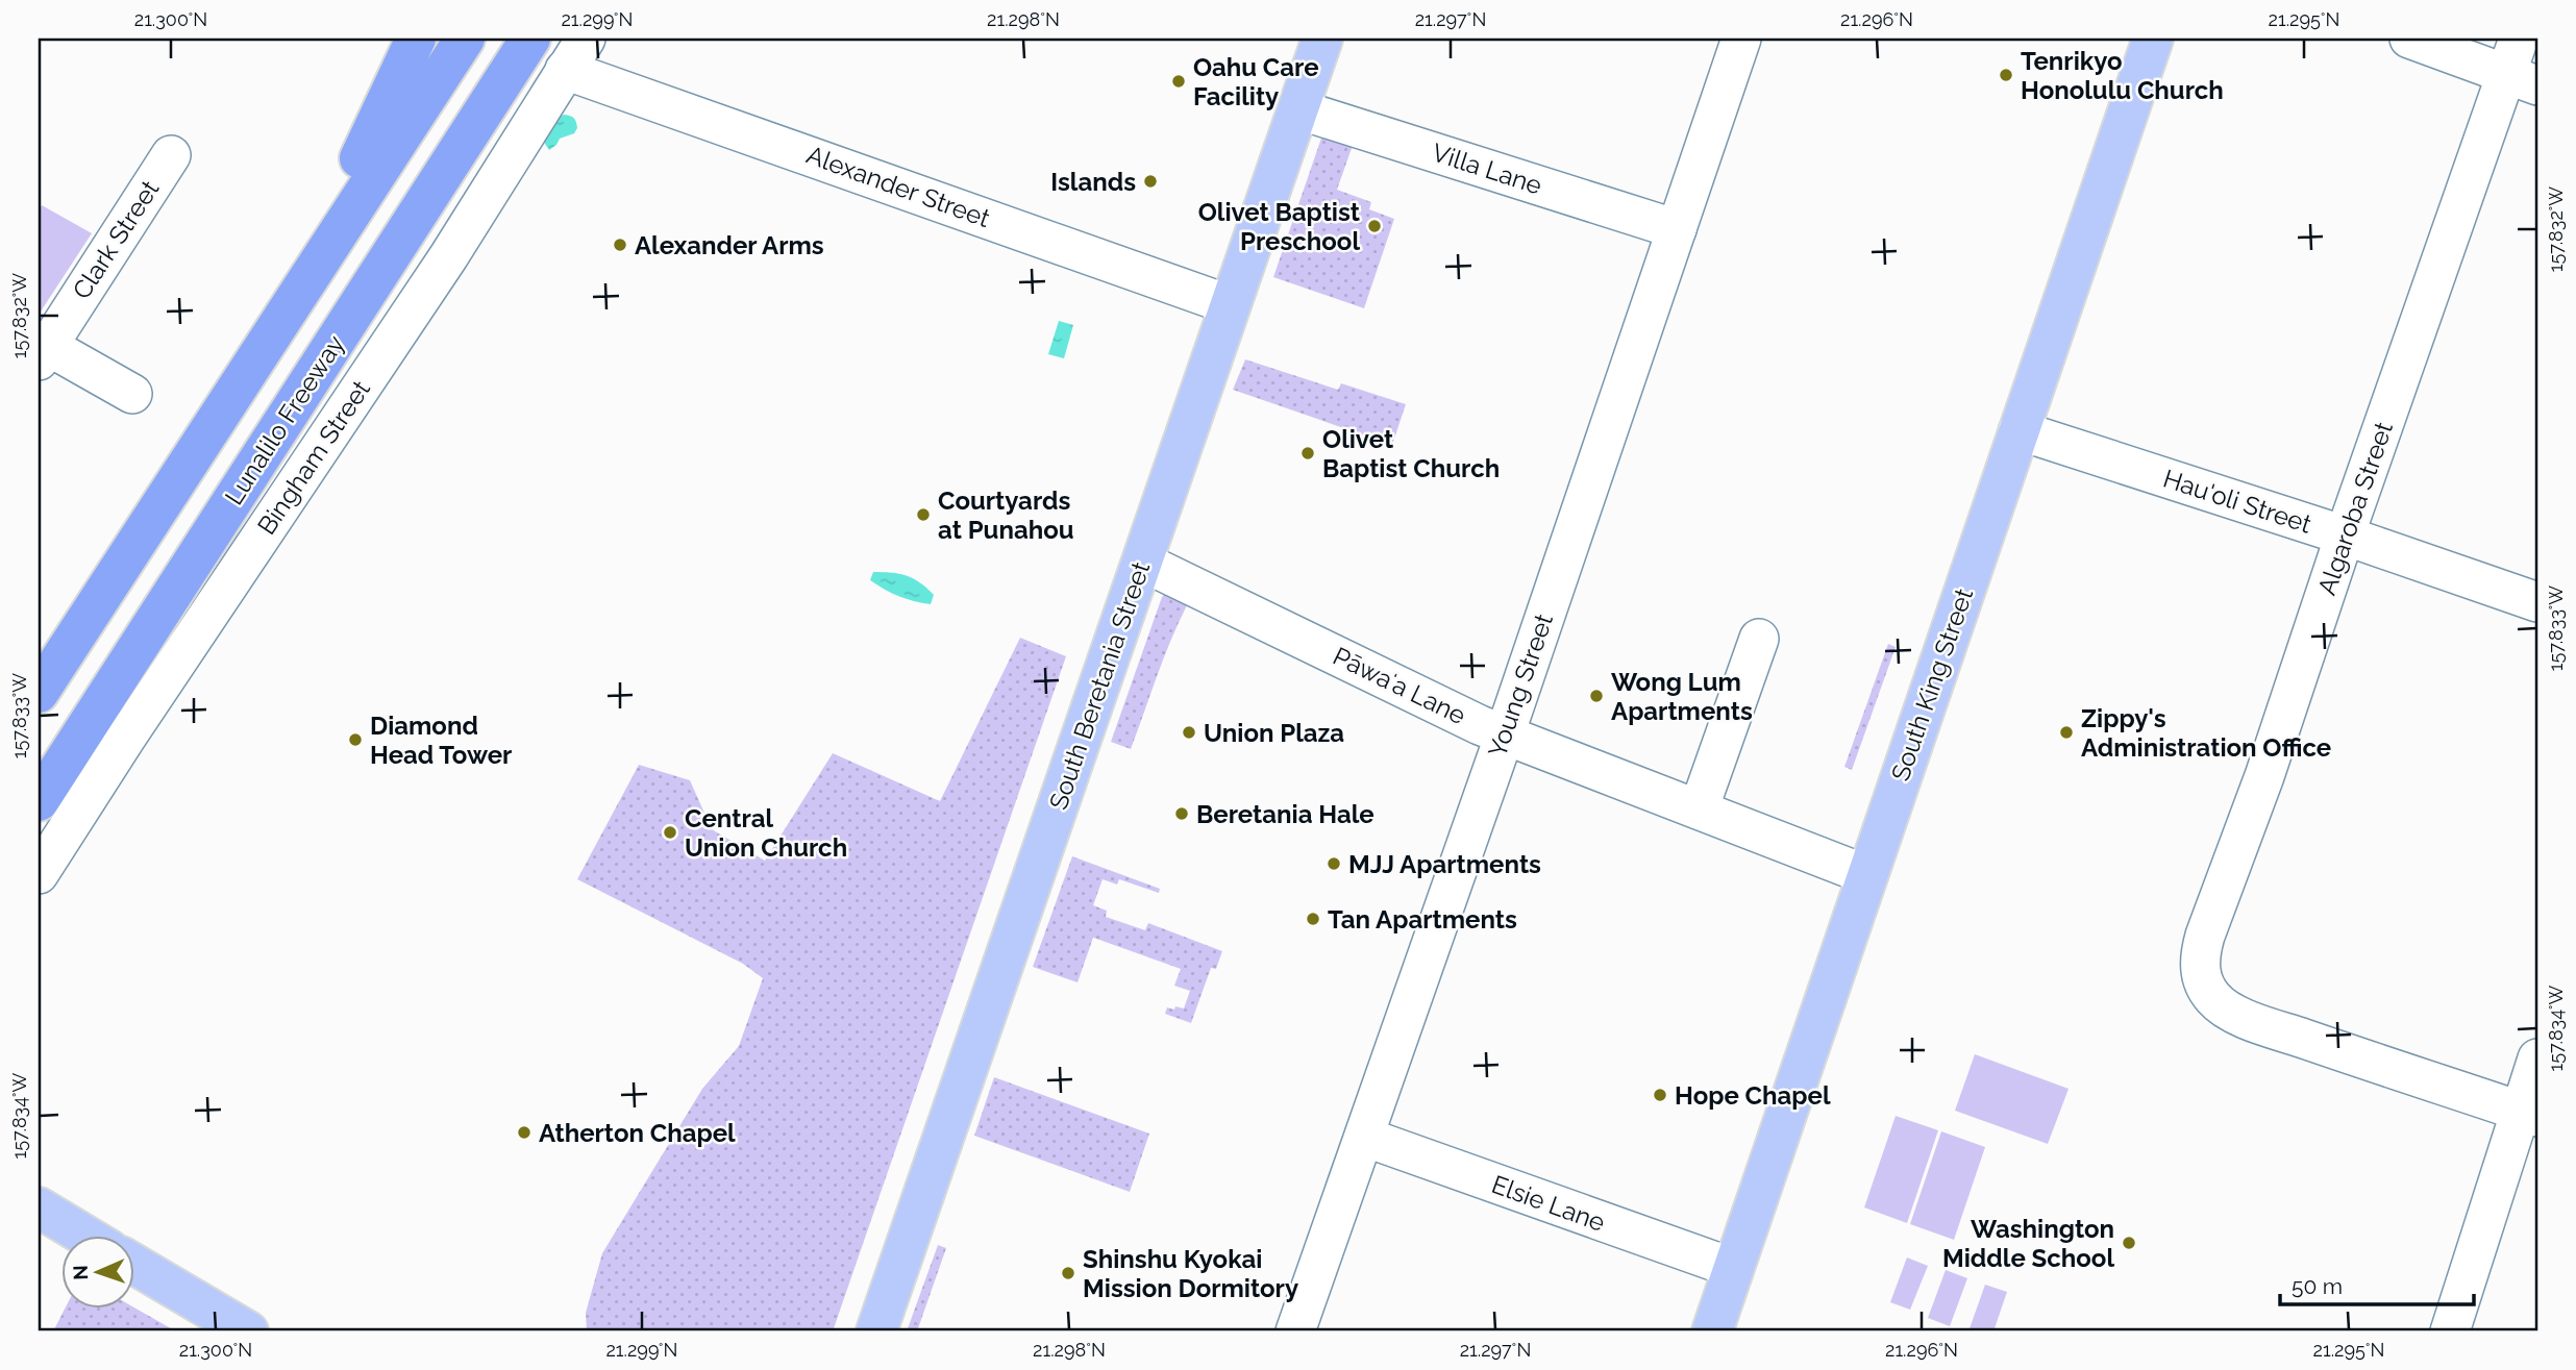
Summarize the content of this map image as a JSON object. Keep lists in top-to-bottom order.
{
  "streets": {
    "highway": ["Lunalilo Freeway"],
    "main road": ["South King Street", "South Beretania Street"],
    "street": [
      "Villa Lane",
      "Alexander Street",
      "Clark Street",
      "Bingham Street",
      "Hau'oli Street",
      "Algaroba Street",
      "Pāwaʻa Lane",
      "Young Street",
      "Elsie Lane"
    ]
  },
  "crossings": [
    ["Villa Lane", "South Beretania Street"],
    ["Villa Lane", "Young Street"],
    ["Alexander Street", "Bingham Street"],
    ["Alexander Street", "South Beretania Street"],
    ["Hau'oli Street", "Algaroba Street"],
    ["Hau'oli Street", "South King Street"],
    ["South King Street", "Pāwaʻa Lane"],
    ["South King Street", "Elsie Lane"],
    ["South Beretania Street", "Pāwaʻa Lane"],
    ["Pāwaʻa Lane", "Young Street"],
    ["Young Street", "Elsie Lane"]
  ],
  "places": [
    "Tenrikyo Honolulu Church",
    "Oahu Care Facility",
    "Islands",
    "Olivet Baptist Preschool",
    "Alexander Arms",
    "Olivet Baptist Church",
    "Courtyards at Punahou",
    "Wong Lum Apartments",
    "Union Plaza",
    "Zippy's Administration Office",
    "Diamond Head Tower",
    "Beretania Hale",
    "Central Union Church",
    "MJJ Apartments",
    "Tan Apartments",
    "Hope Chapel",
    "Atherton Chapel",
    "Washington Middle School",
    "Shinshu Kyokai Mission Dormitory"
  ],
  "scale_bar": "50 m",
  "north": "left",
  "coordinates": [
    "21.300°N",
    "21.299°N",
    "21.298°N",
    "21.297°N",
    "21.296°N",
    "21.295°N",
    "157.832°W",
    "157.833°W",
    "157.834°W"
  ]
}
